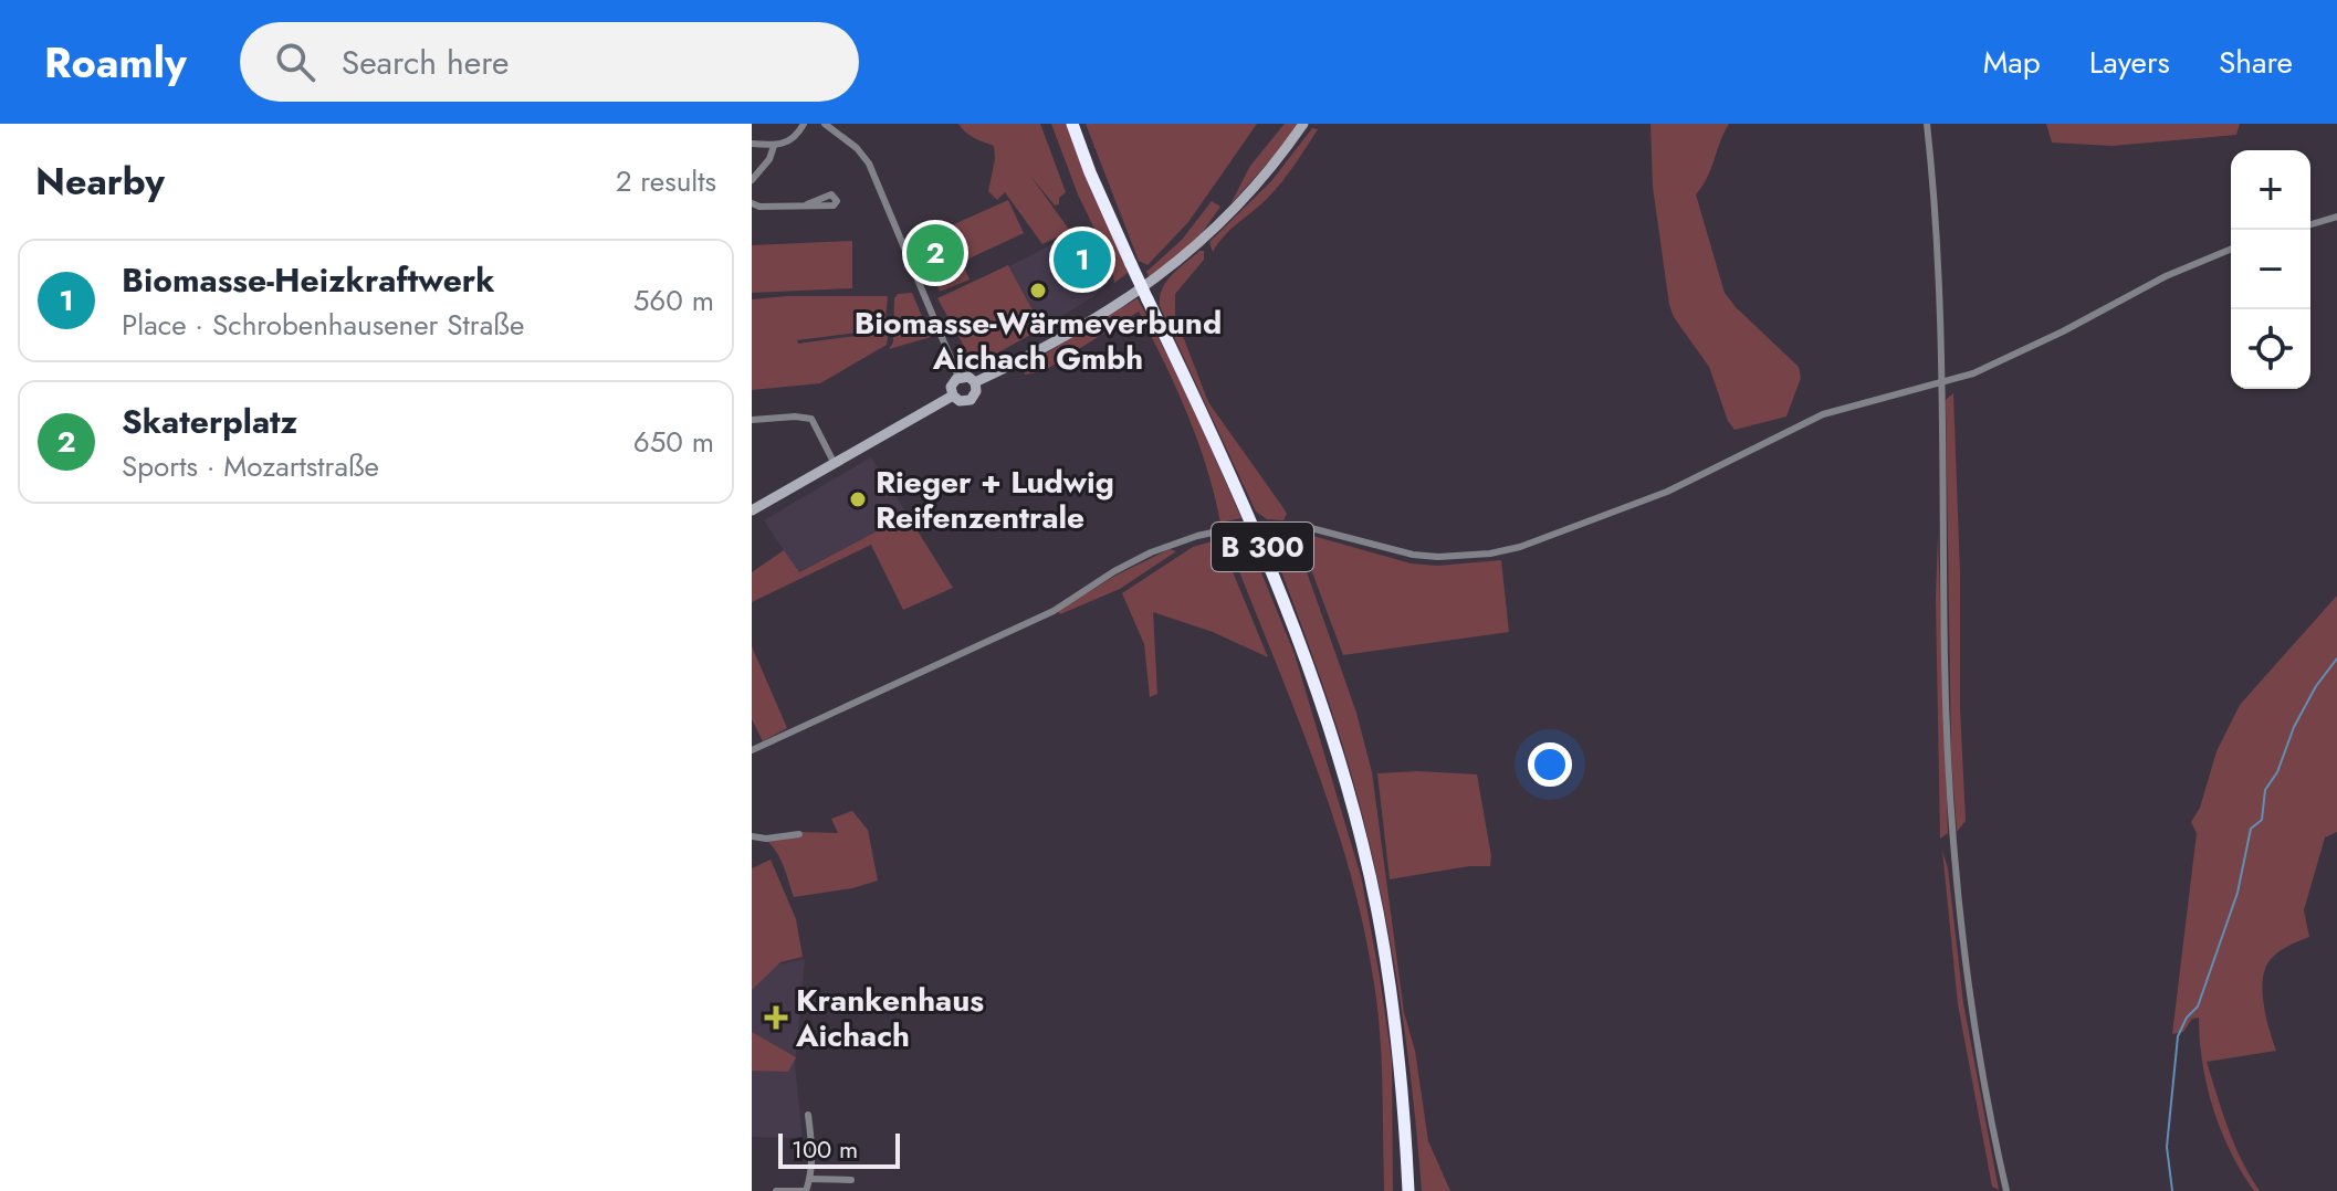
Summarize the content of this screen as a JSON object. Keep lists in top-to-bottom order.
{
  "streets": {
    "highway": ["B 300"]
  },
  "places": {
    "other": ["Biomasse-Wärmeverbund Aichach Gmbh", "Rieger + Ludwig Reifenzentrale"],
    "health": ["Krankenhaus Aichach"]
  },
  "scale_bar": "100 m",
  "page": {
    "header": "Roamly",
    "search": "Search here",
    "nav": ["Map", "Layers", "Share"],
    "heading": ["Nearby", "2 results"],
    "map_buttons": ["+", "−"],
    "pins": ["2", "1"],
    "list": [
      {
        "mark": "1",
        "name": "Biomasse-Heizkraftwerk",
        "note": "Place · Schrobenhausener Straße",
        "value": "560 m"
      },
      {
        "mark": "2",
        "name": "Skaterplatz",
        "note": "Sports · Mozartstraße",
        "value": "650 m"
      }
    ],
    "scale": "100 m"
  }
}
